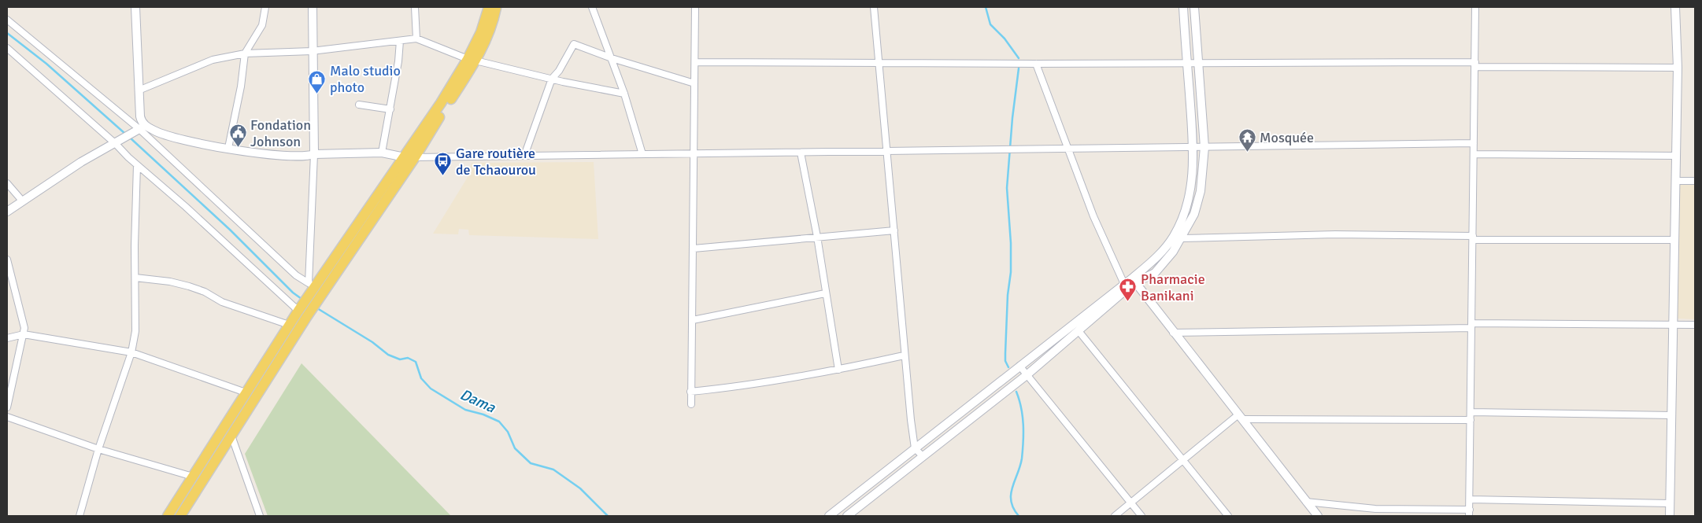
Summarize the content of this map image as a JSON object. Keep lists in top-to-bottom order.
{
  "water": ["Dama"],
  "places": {
    "shop": ["Malo studio photo"],
    "public building": ["Fondation Johnson"],
    "temple": ["Mosquée"],
    "bus stop": ["Gare routière de Tchaourou"],
    "pharmacy": ["Pharmacie Banikani"]
  }
}
